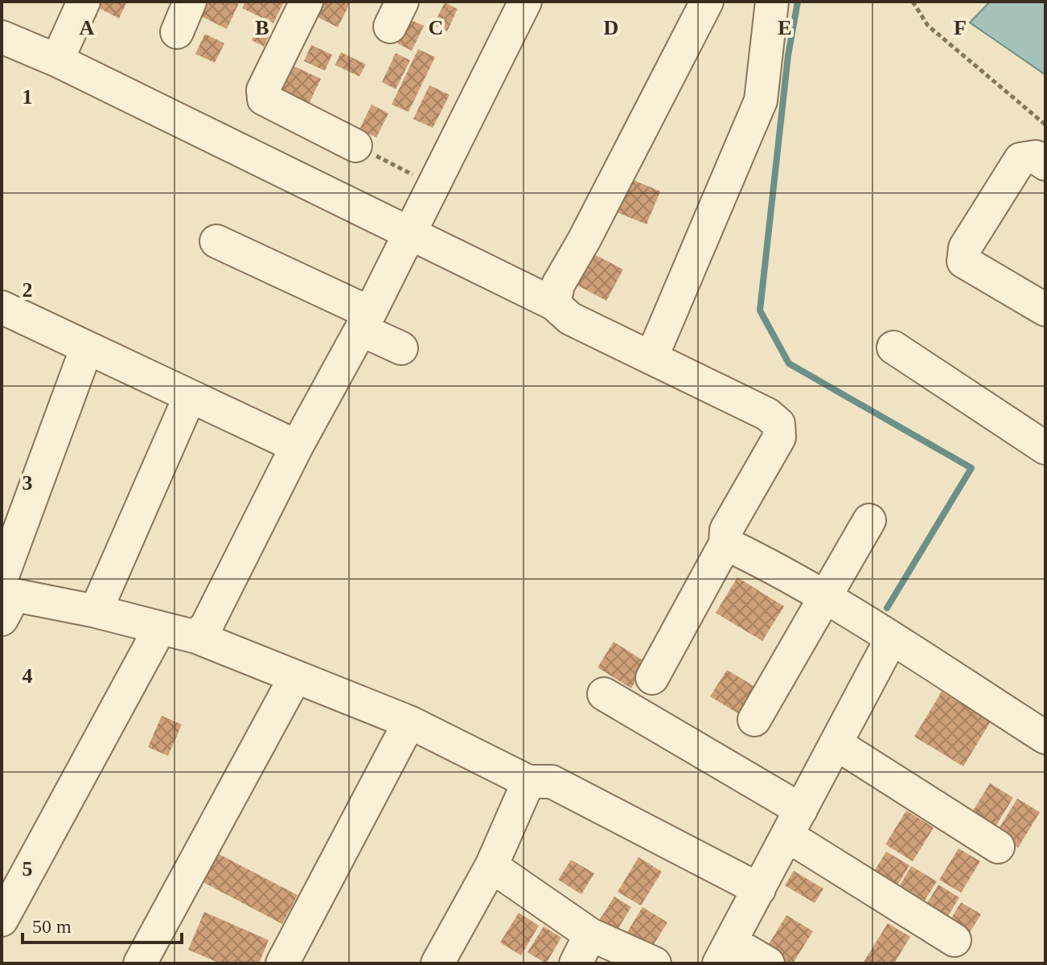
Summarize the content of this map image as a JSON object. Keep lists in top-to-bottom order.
{
  "scale_bar": "50 m",
  "grid": {
    "columns": [
      "A",
      "B",
      "C",
      "D",
      "E",
      "F"
    ],
    "rows": [
      "1",
      "2",
      "3",
      "4",
      "5"
    ]
  }
}
